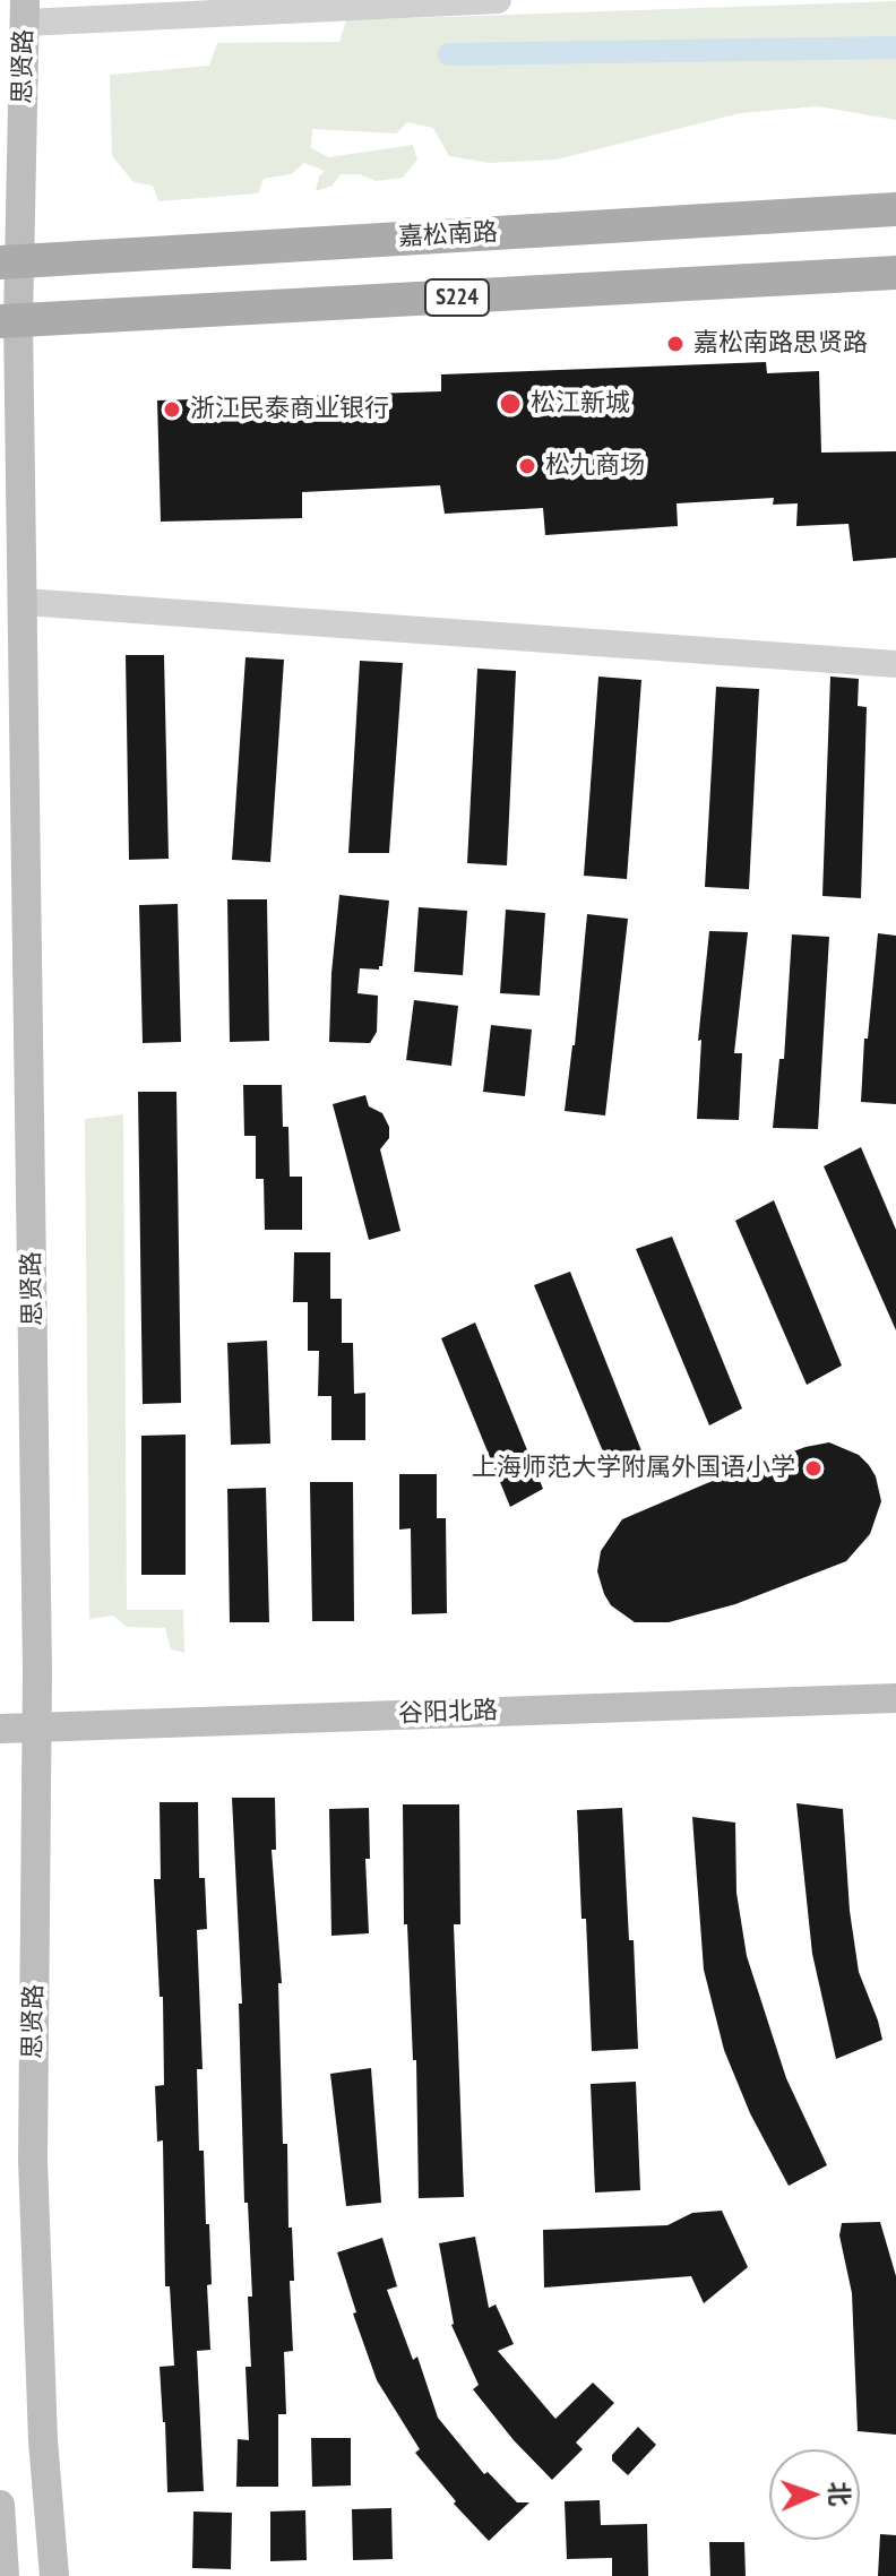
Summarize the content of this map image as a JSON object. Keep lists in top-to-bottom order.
{
  "streets": {
    "main road": [
      "思贤路",
      "嘉松南路",
      "S224",
      "谷阳北路"
    ]
  },
  "crossings": [
    ["思贤路", "嘉松南路"],
    ["思贤路", "S224"],
    ["思贤路", "谷阳北路"]
  ],
  "places": [
    "嘉松南路思贤路",
    "松江新城",
    "浙江民泰商业银行",
    "松九商场",
    "上海师范大学附属外国语小学"
  ],
  "north": "right"
}
